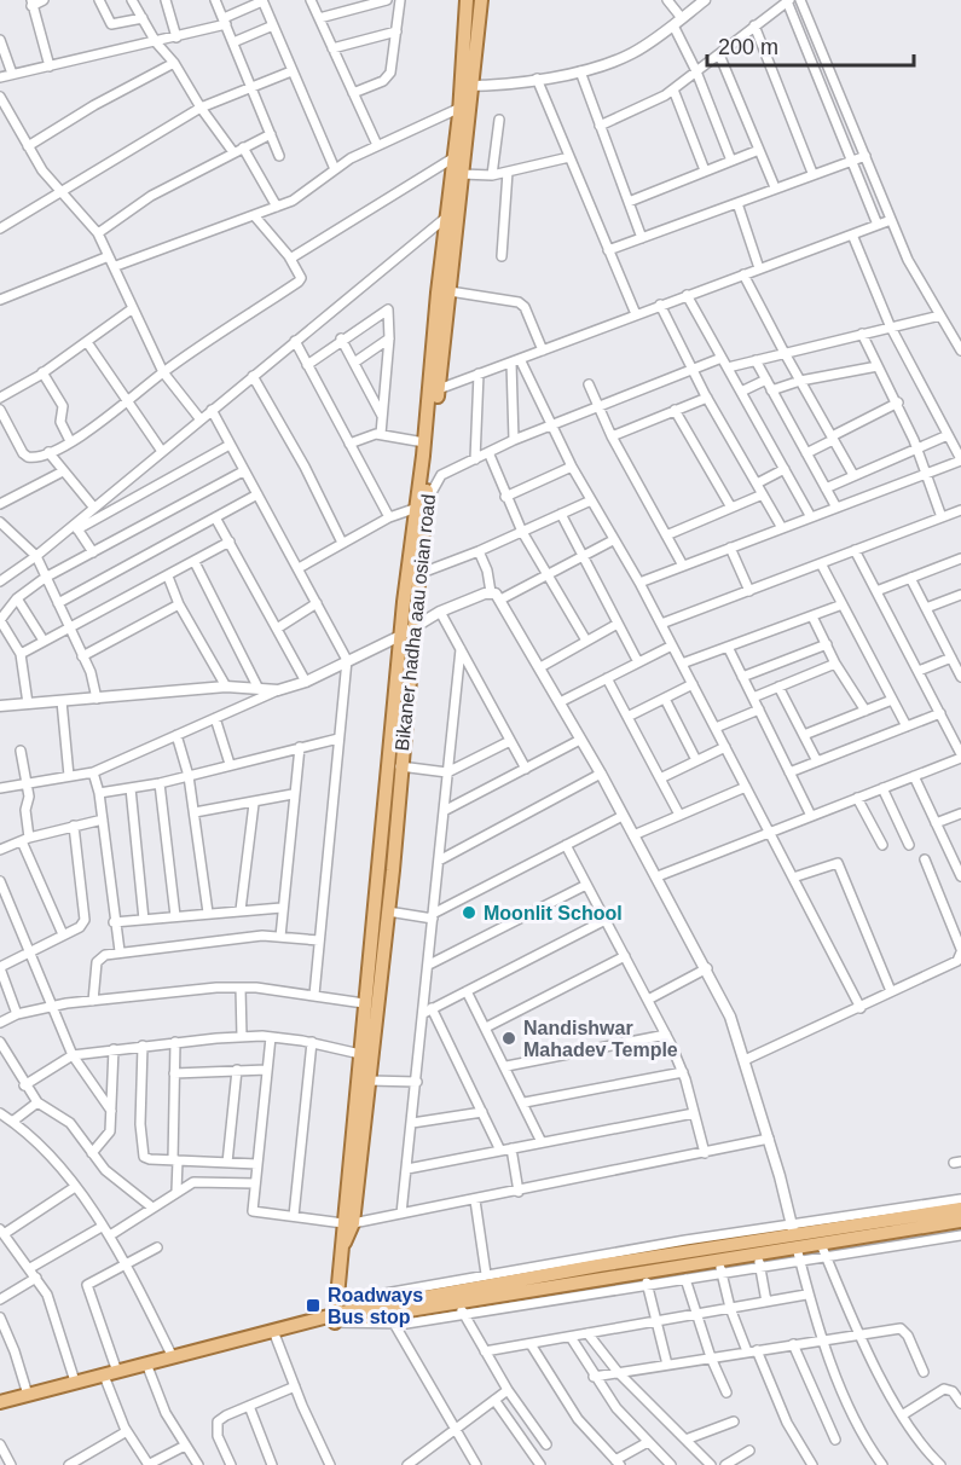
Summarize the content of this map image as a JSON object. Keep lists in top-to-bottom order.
{
  "streets": {
    "main road": ["Bikaner hadha aau osian road"]
  },
  "places": {
    "other": ["Moonlit School", "Nandishwar Mahadev Temple"],
    "transit": ["Roadways Bus stop"]
  },
  "scale_bar": "200 m"
}
